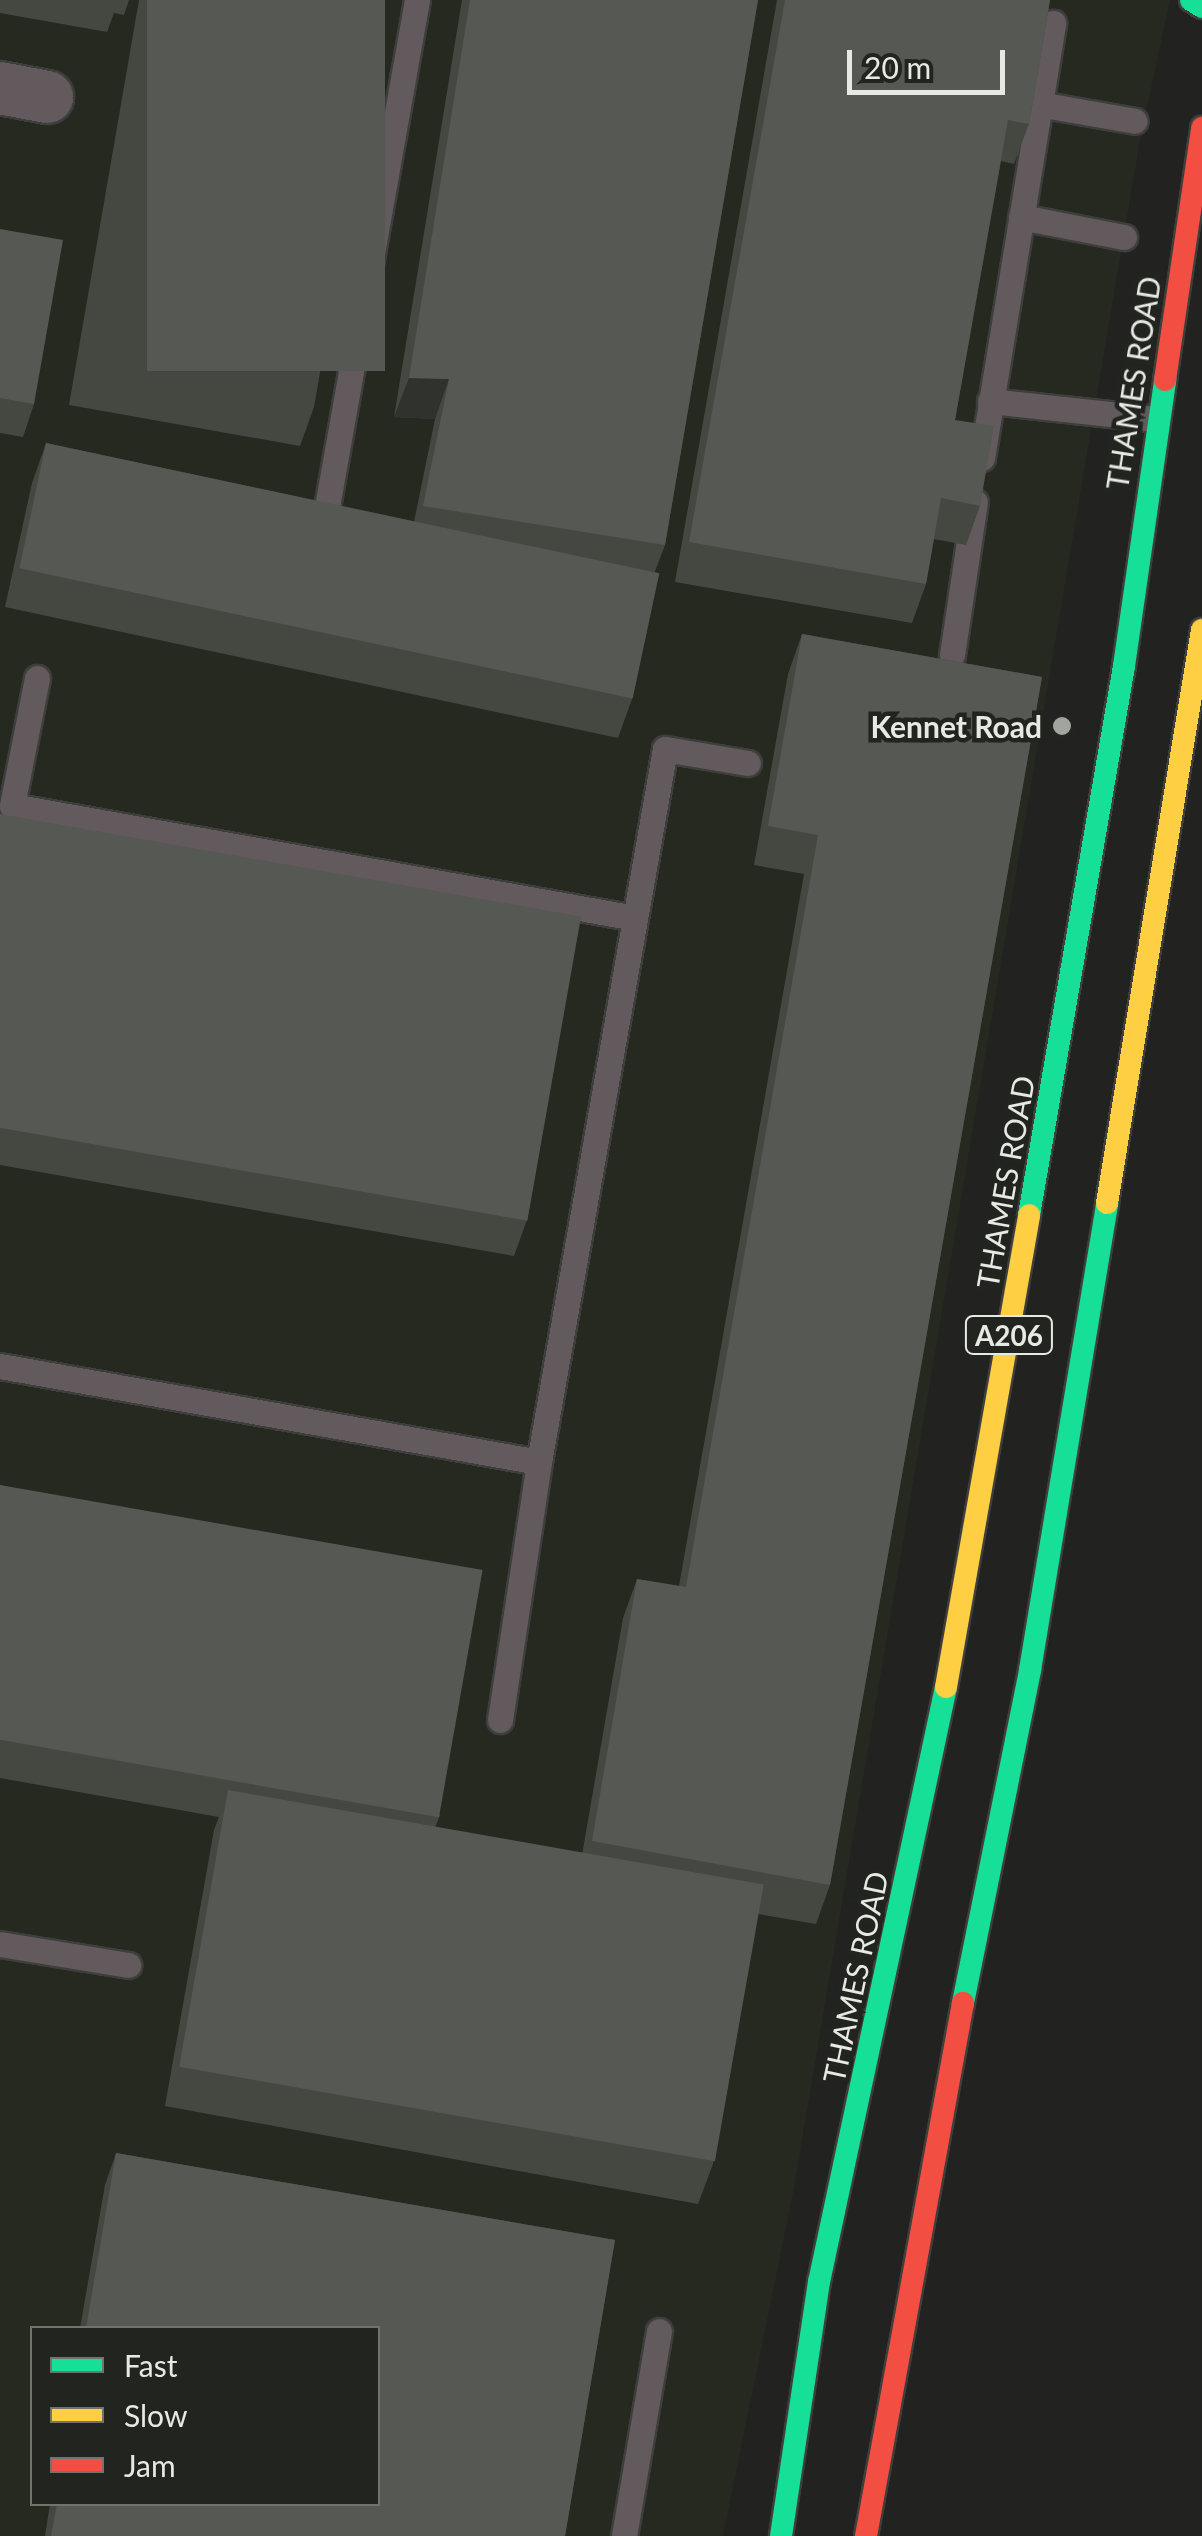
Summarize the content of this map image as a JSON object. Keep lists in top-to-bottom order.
{
  "streets": {
    "main road": ["THAMES ROAD", "A206"]
  },
  "places": ["Kennet Road"],
  "legend": ["Fast", "Slow", "Jam"],
  "scale_bar": "20 m"
}
